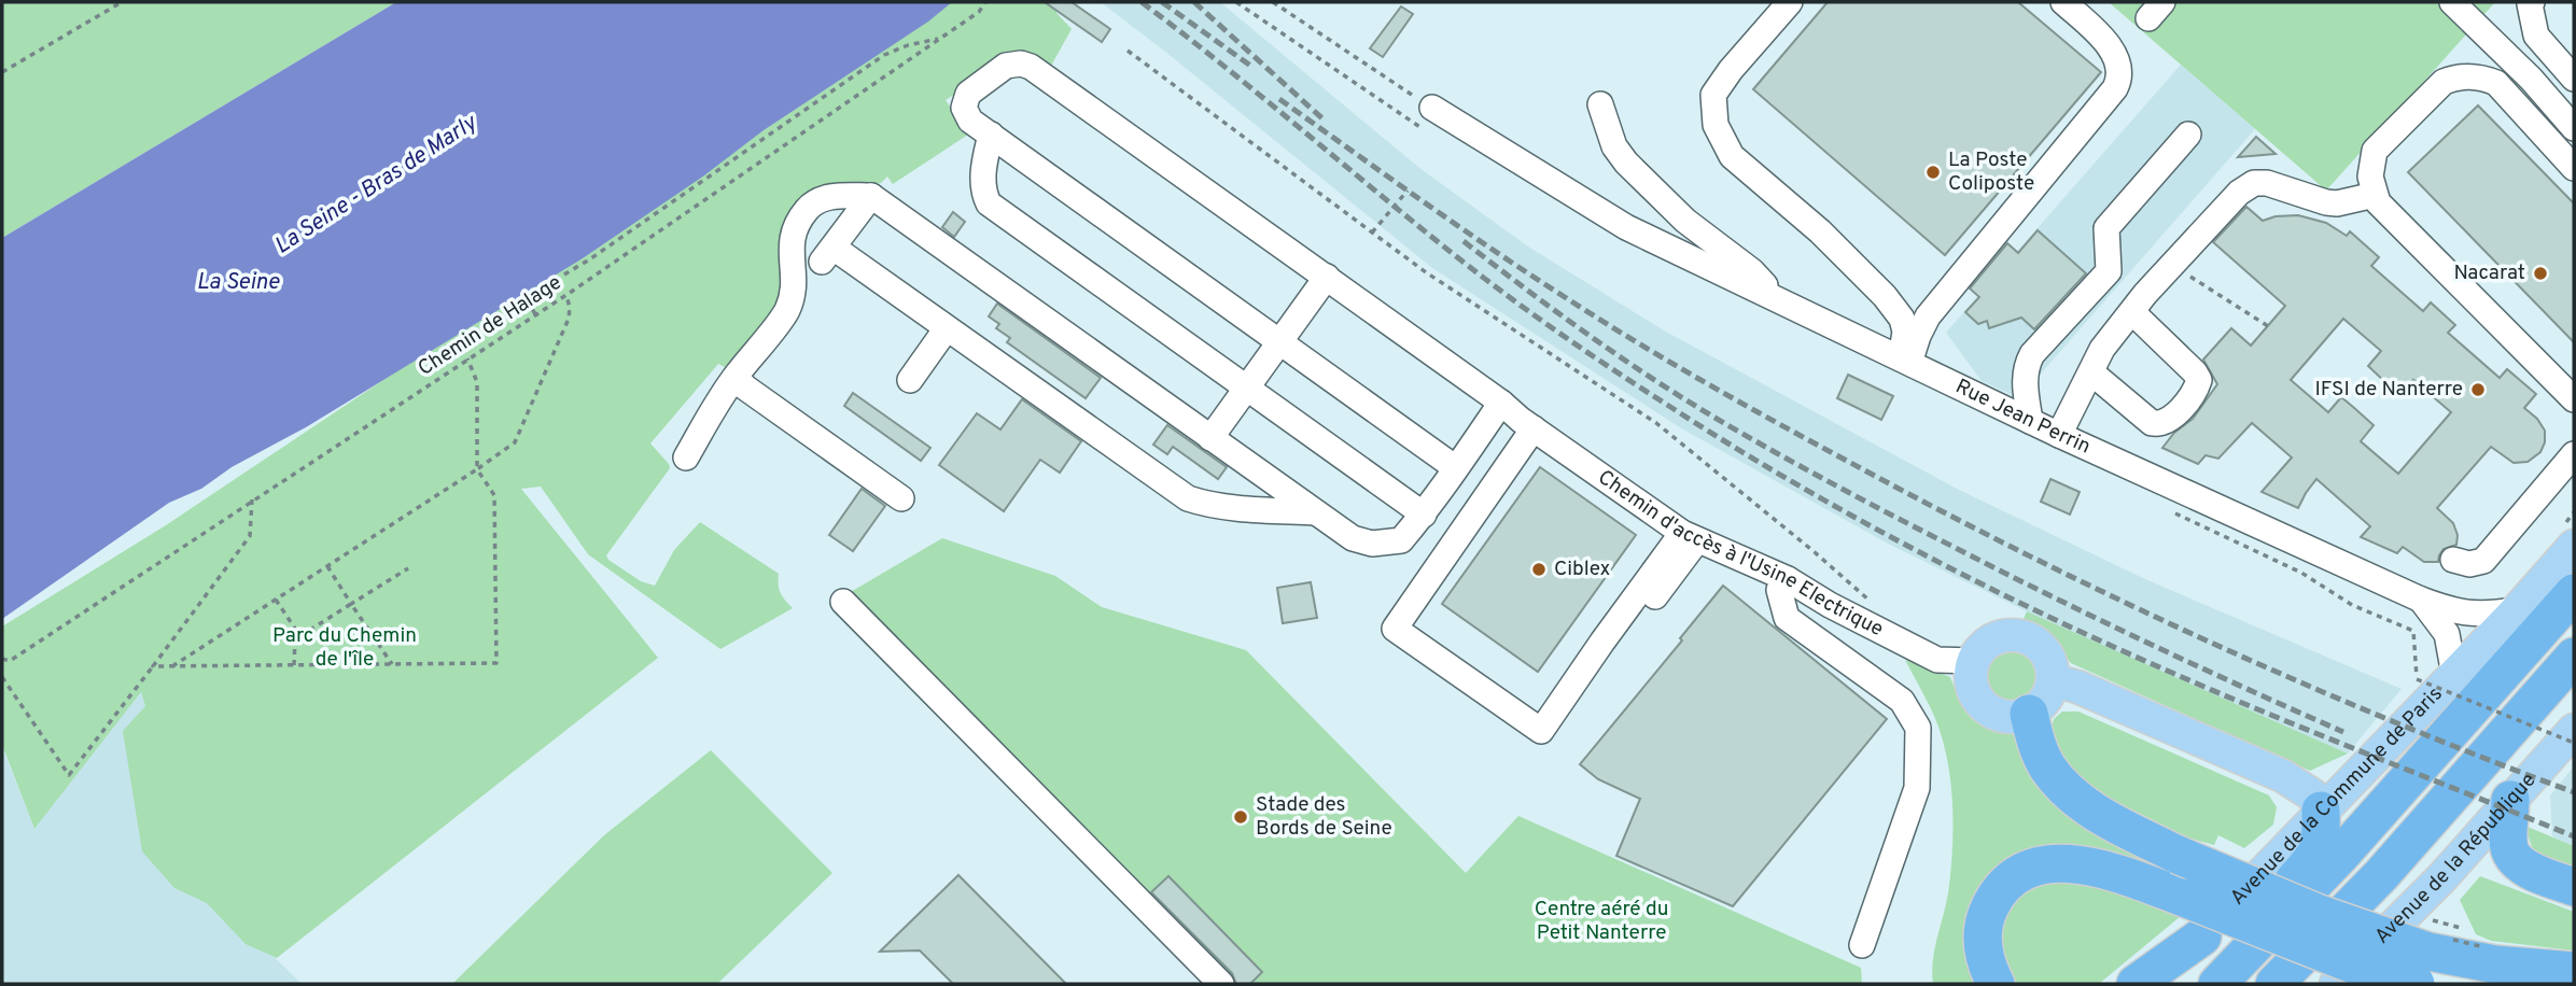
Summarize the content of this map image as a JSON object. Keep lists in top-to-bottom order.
{
  "streets": {
    "main road": ["Avenue de la Commune de Paris", "Avenue de la République"],
    "street": ["Rue Jean Perrin", "Chemin d'accès à l'Usine Electrique"],
    "path": ["Chemin de Halage"]
  },
  "crossings": [
    ["Rue Jean Perrin", "Avenue de la Commune de Paris"]
  ],
  "water": ["La Seine - Bras de Marly", "La Seine"],
  "parks": ["Parc du Chemin de l'île", "Centre aéré du Petit Nanterre"],
  "places": [
    "La Poste Coliposte",
    "Nacarat",
    "IFSI de Nanterre",
    "Ciblex",
    "Stade des Bords de Seine"
  ]
}
